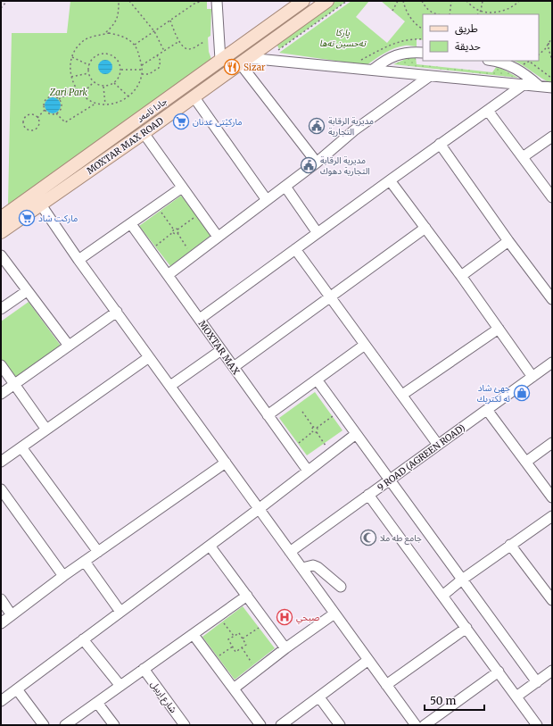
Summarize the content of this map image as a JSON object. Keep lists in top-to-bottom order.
{
  "streets": {
    "main road": ["جادا ئامەد", "MOXTAR MAX ROAD"],
    "street": ["MOXTAR MAX", "9 ROAD (AGREEN ROAD)", "شارع اربيل"]
  },
  "parks": ["پارکا تەحسین تەها", "Zari Park"],
  "places": {
    "restaurant": ["Sizar"],
    "supermarket": ["مارکێتی عدنان", "ماركت شاد"],
    "public building": ["مديرية الرقابة التجارية", "مديرية الرقابة التجارية دهوك"],
    "shop": ["جهئ شاد ئه لكتريك"],
    "mosque": ["جامع طه ملا"],
    "hospital": ["صبحي"]
  },
  "legend": ["طريق", "حديقة"],
  "scale_bar": "50 m"
}
